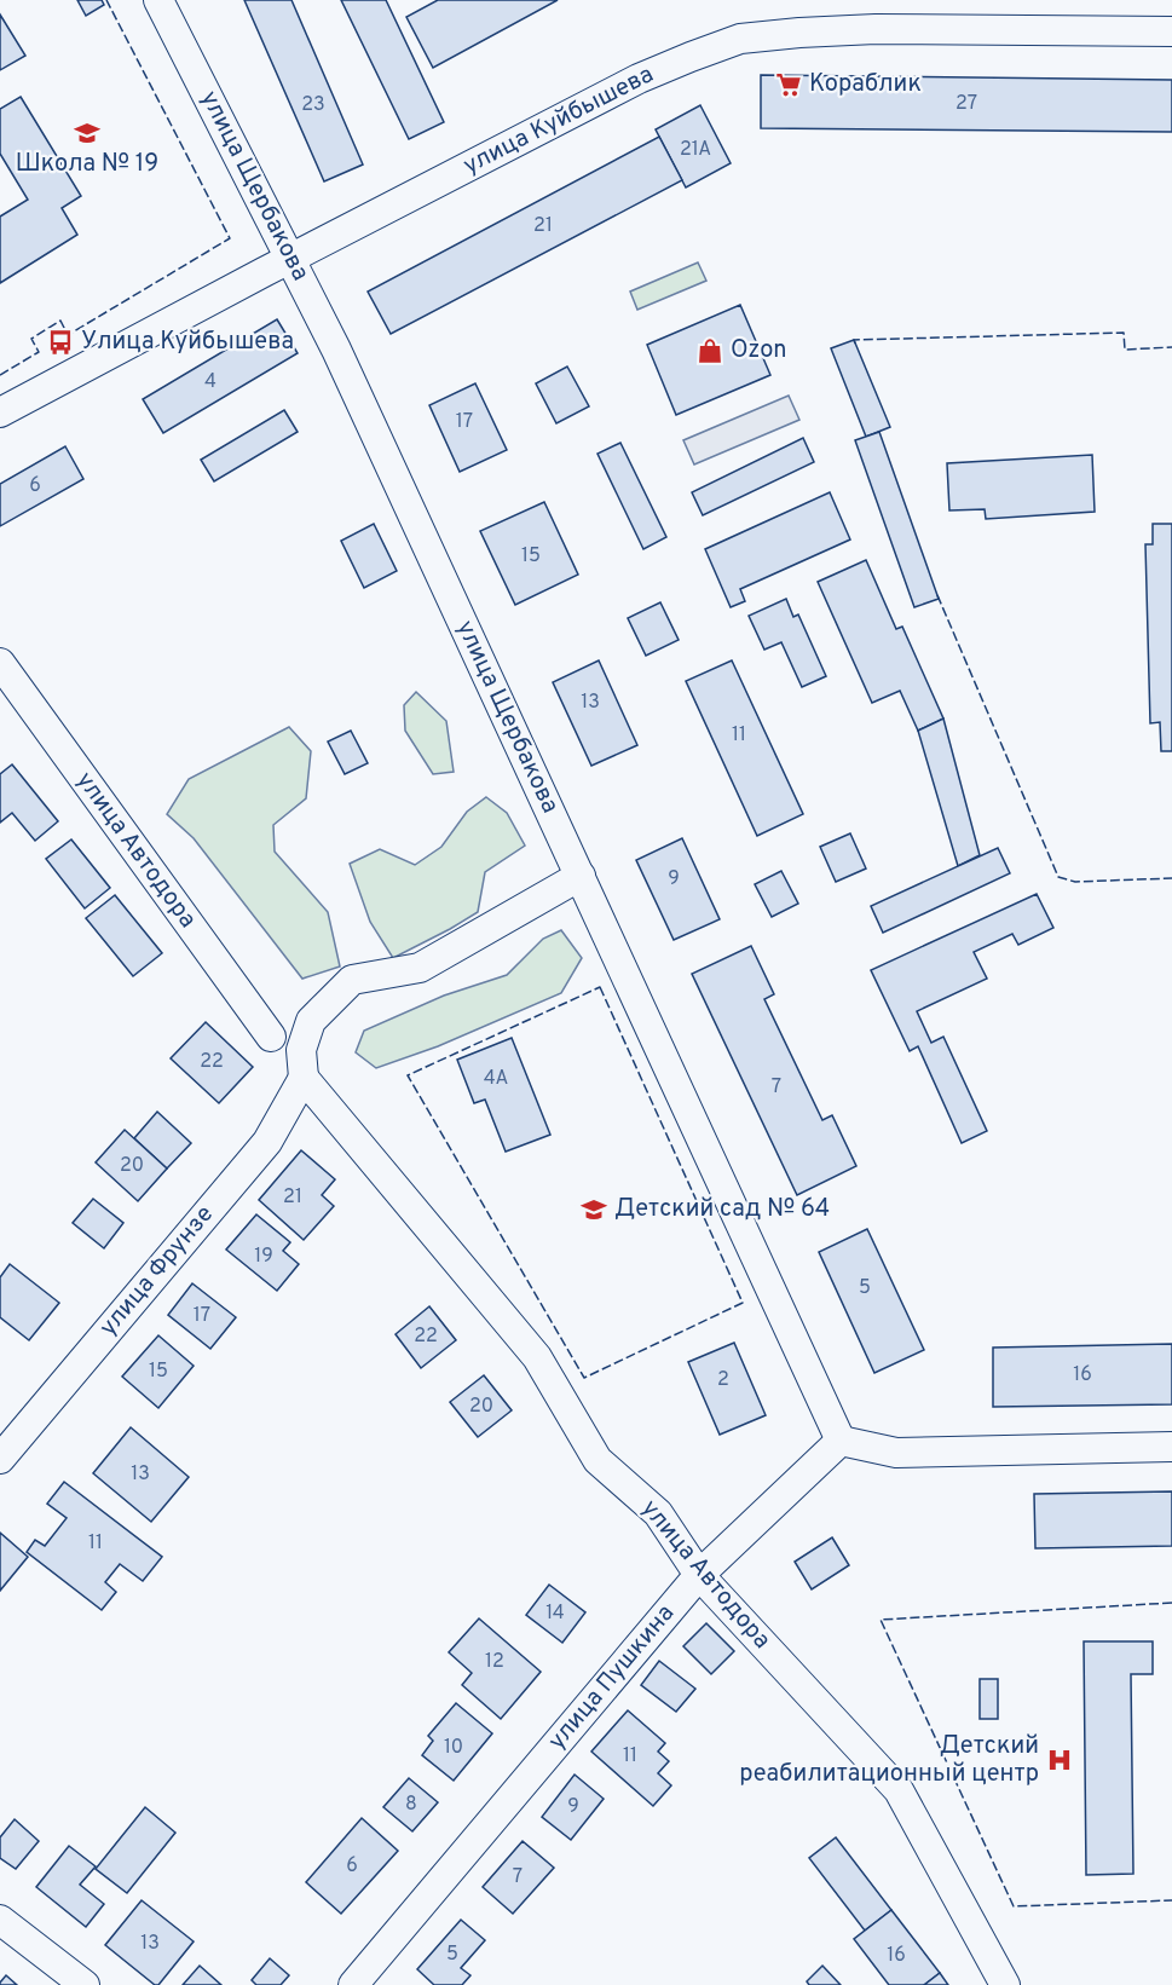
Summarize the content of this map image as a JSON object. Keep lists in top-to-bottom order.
{
  "streets": {
    "street": [
      "улица Куйбышева",
      "улица Щербакова",
      "улица Автодора",
      "улица Фрунзе",
      "улица Пушкина"
    ]
  },
  "crossings": [
    ["улица Куйбышева", "улица Щербакова"],
    ["улица Щербакова", "улица Пушкина"],
    ["улица Автодора", "улица Фрунзе"],
    ["улица Автодора", "улица Пушкина"]
  ],
  "places": {
    "supermarket": ["Кораблик"],
    "school or university": ["Школа № 19", "Детский сад № 64"],
    "bus stop": ["Улица Куйбышева"],
    "shop": ["Ozon"],
    "hospital": ["Детский реабилитационный центр"]
  },
  "house_numbers": [
    "27",
    "23",
    "21А",
    "21",
    "4",
    "17",
    "6",
    "15",
    "13",
    "11",
    "9",
    "22",
    "4А",
    "7",
    "20",
    "21",
    "19",
    "5",
    "17",
    "22",
    "15",
    "16",
    "2",
    "20",
    "13",
    "11",
    "14",
    "12",
    "10",
    "11",
    "8",
    "9",
    "6",
    "7",
    "13",
    "5",
    "16"
  ]
}
